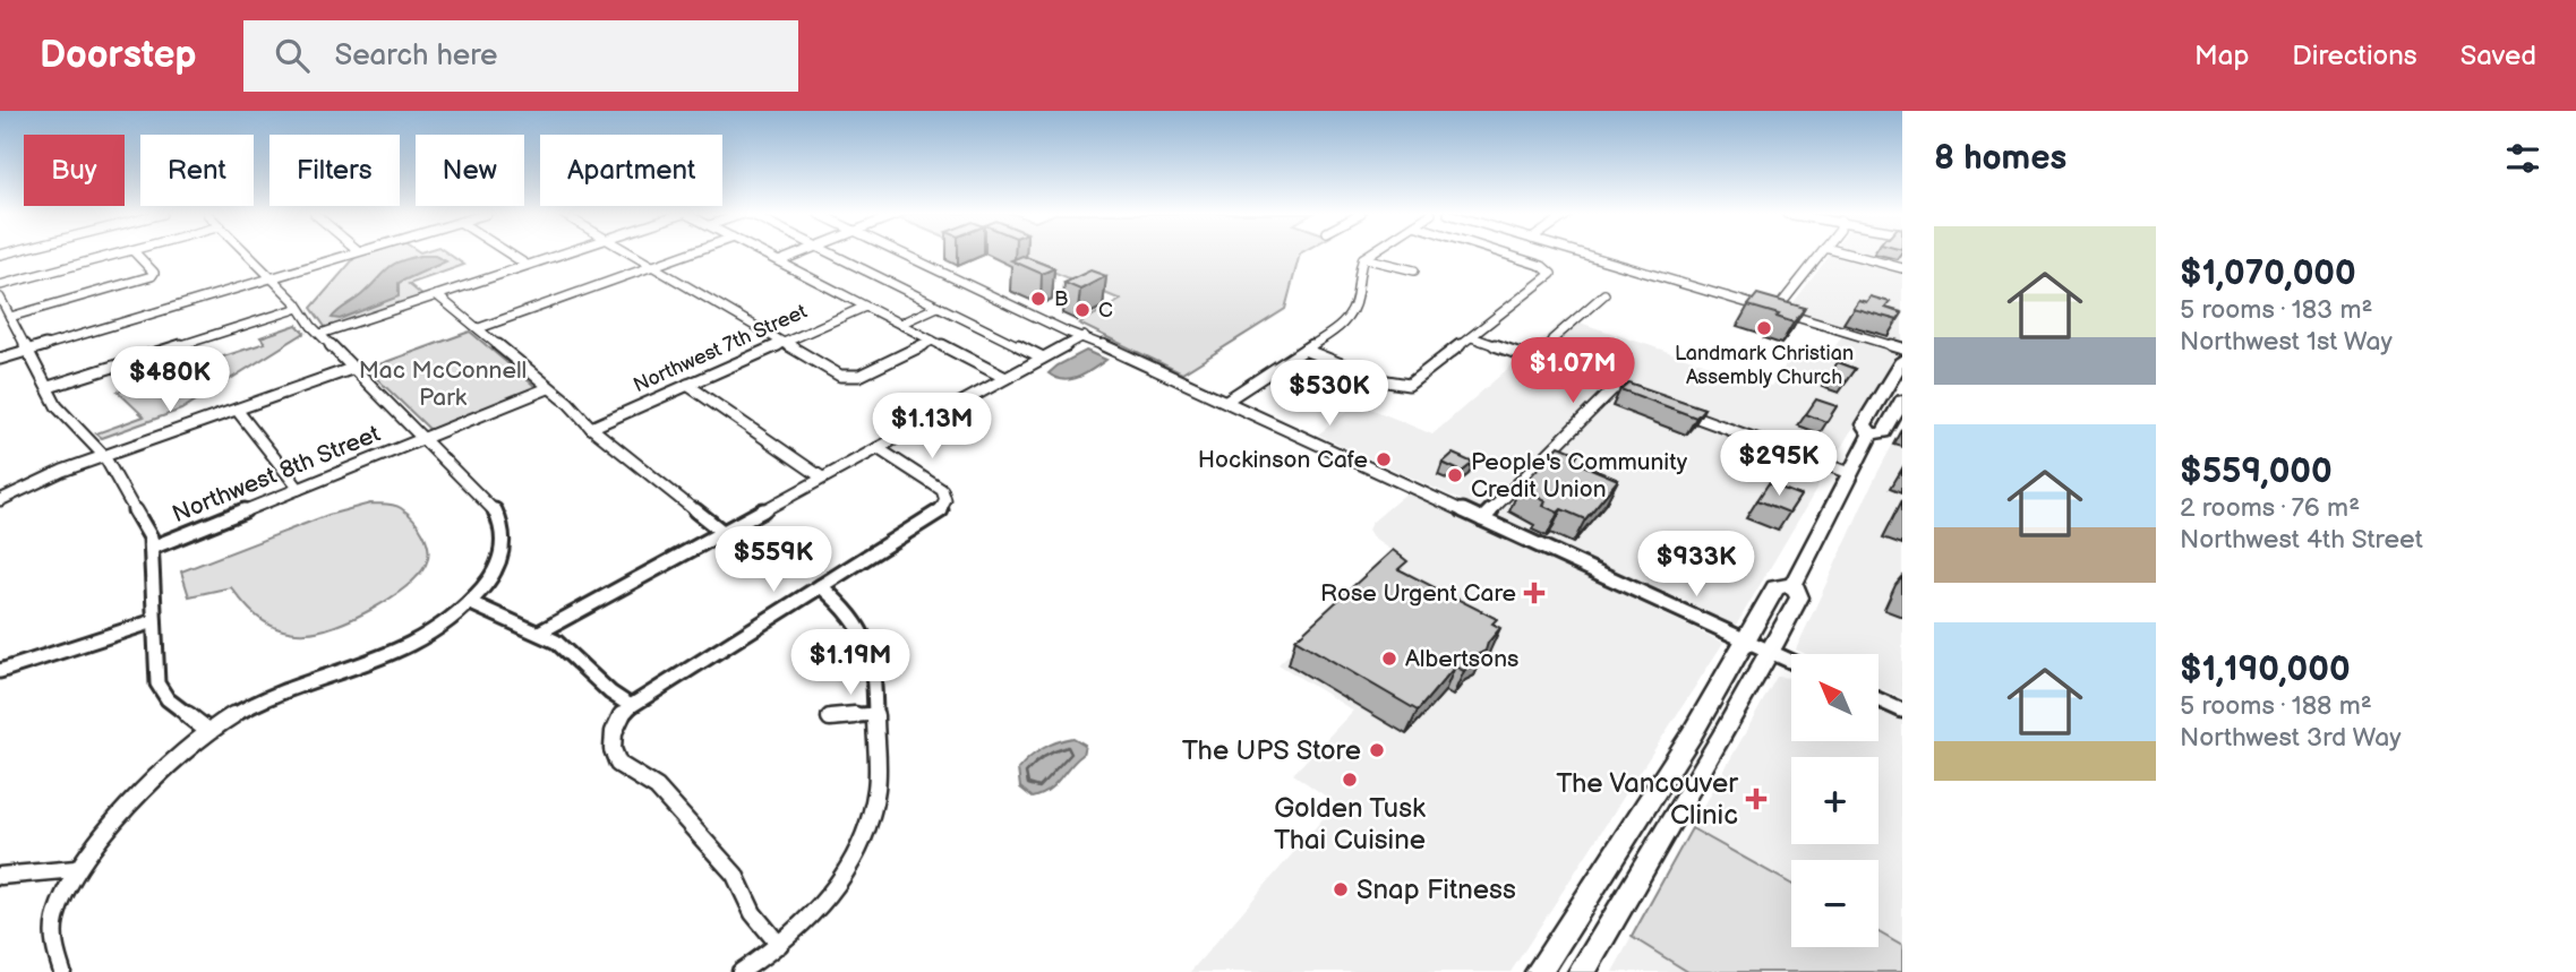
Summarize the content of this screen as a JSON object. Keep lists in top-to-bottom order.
{
  "streets": {
    "street": ["Northwest 7th Street", "Northwest 8th Street"]
  },
  "parks": ["Mac McConnell Park"],
  "places": {
    "other": [
      "B",
      "C",
      "Landmark Christian Assembly Church",
      "Hockinson Cafe",
      "People's Community Credit Union",
      "Albertsons",
      "The UPS Store",
      "Golden Tusk Thai Cuisine",
      "Snap Fitness"
    ],
    "health": ["Rose Urgent Care", "The Vancouver Clinic"]
  },
  "north": "top left",
  "page": {
    "header": "Doorstep",
    "search": "Search here",
    "nav": ["Map", "Directions", "Saved"],
    "heading": "8 homes",
    "chip": [
      "Buy",
      "Rent",
      "Filters",
      "New",
      "Apartment"
    ],
    "list": [
      {
        "name": "$1,070,000",
        "note": "5 rooms · 183 m² · Northwest 1st Way"
      },
      {
        "name": "$559,000",
        "note": "2 rooms · 76 m² · Northwest 4th Street"
      },
      {
        "name": "$1,190,000",
        "note": "5 rooms · 188 m² · Northwest 3rd Way"
      }
    ],
    "price": [
      "$1.07M",
      "$480K",
      "$530K",
      "$1.13M",
      "$295K",
      "$559K",
      "$933K",
      "$1.19M"
    ],
    "map_buttons": ["+", "−"]
  }
}
